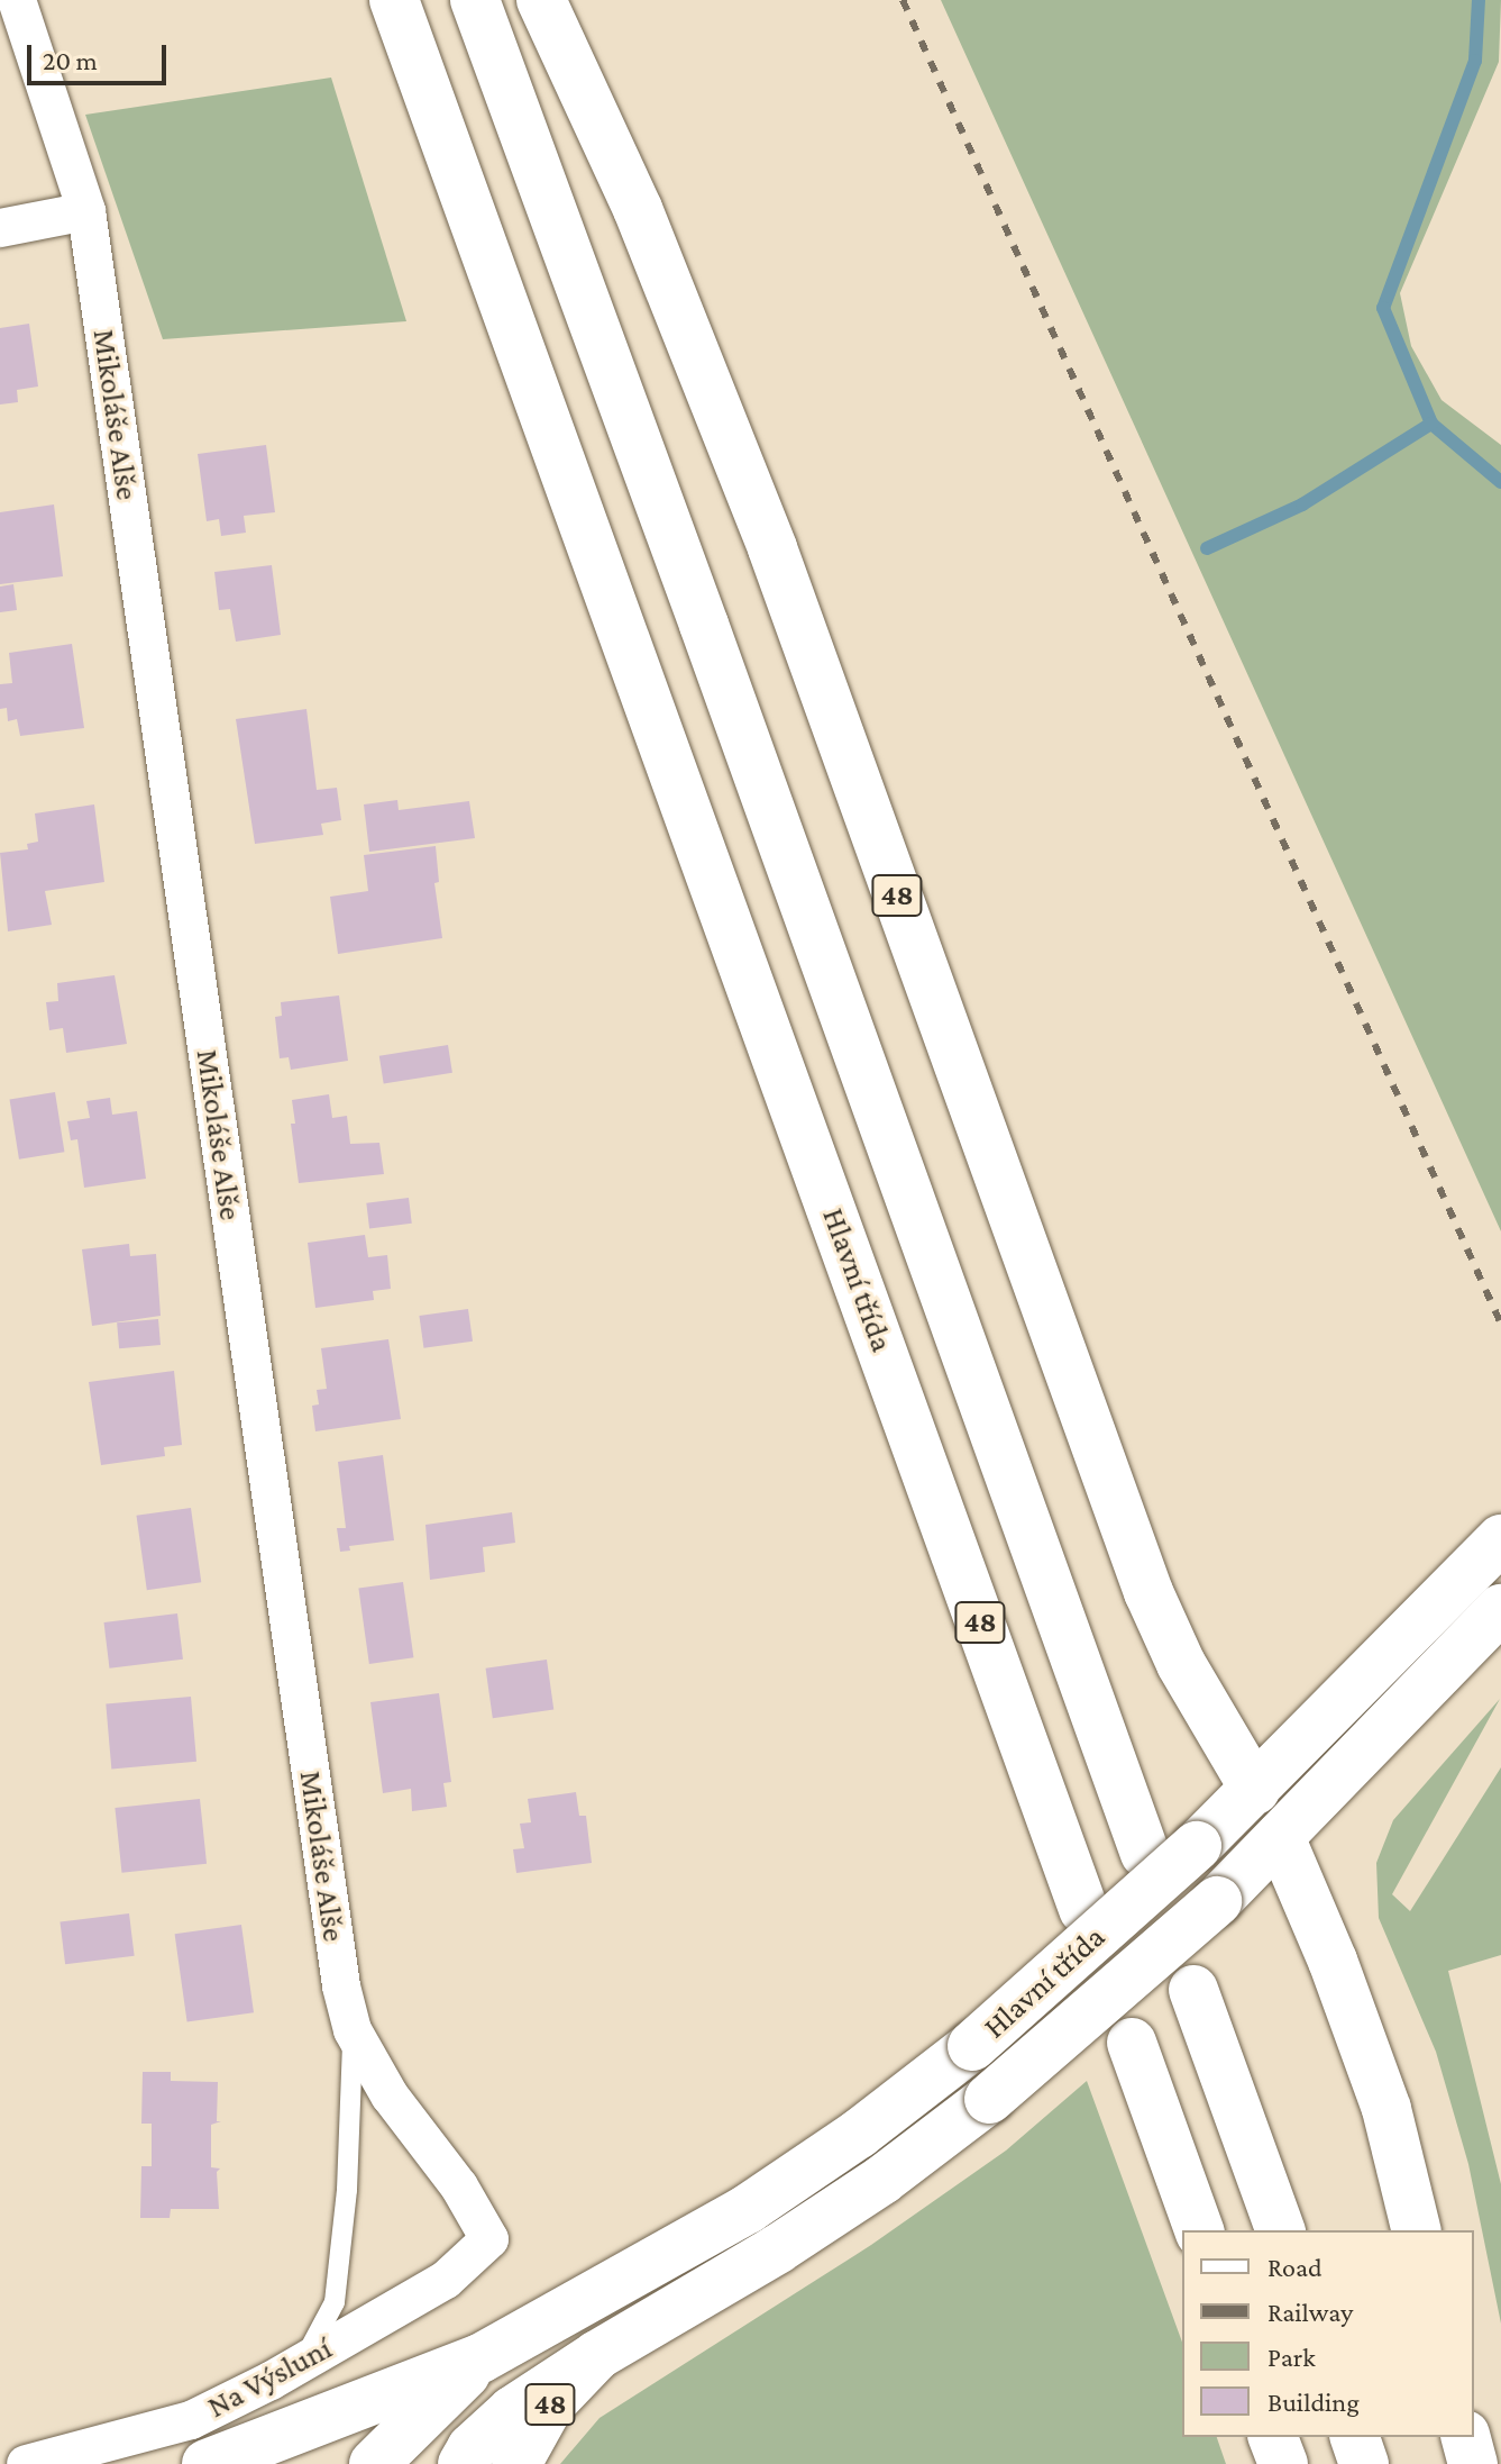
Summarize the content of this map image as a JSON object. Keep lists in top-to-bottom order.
{
  "streets": {
    "main road": ["48", "Hlavní třída"],
    "street": ["Mikoláše Alše", "Na Výsluní"]
  },
  "crossings": [
    ["Mikoláše Alše", "Na Výsluní"],
    ["48", "Hlavní třída"]
  ],
  "legend": [
    "Road",
    "Railway",
    "Park",
    "Building"
  ],
  "scale_bar": "20 m"
}
